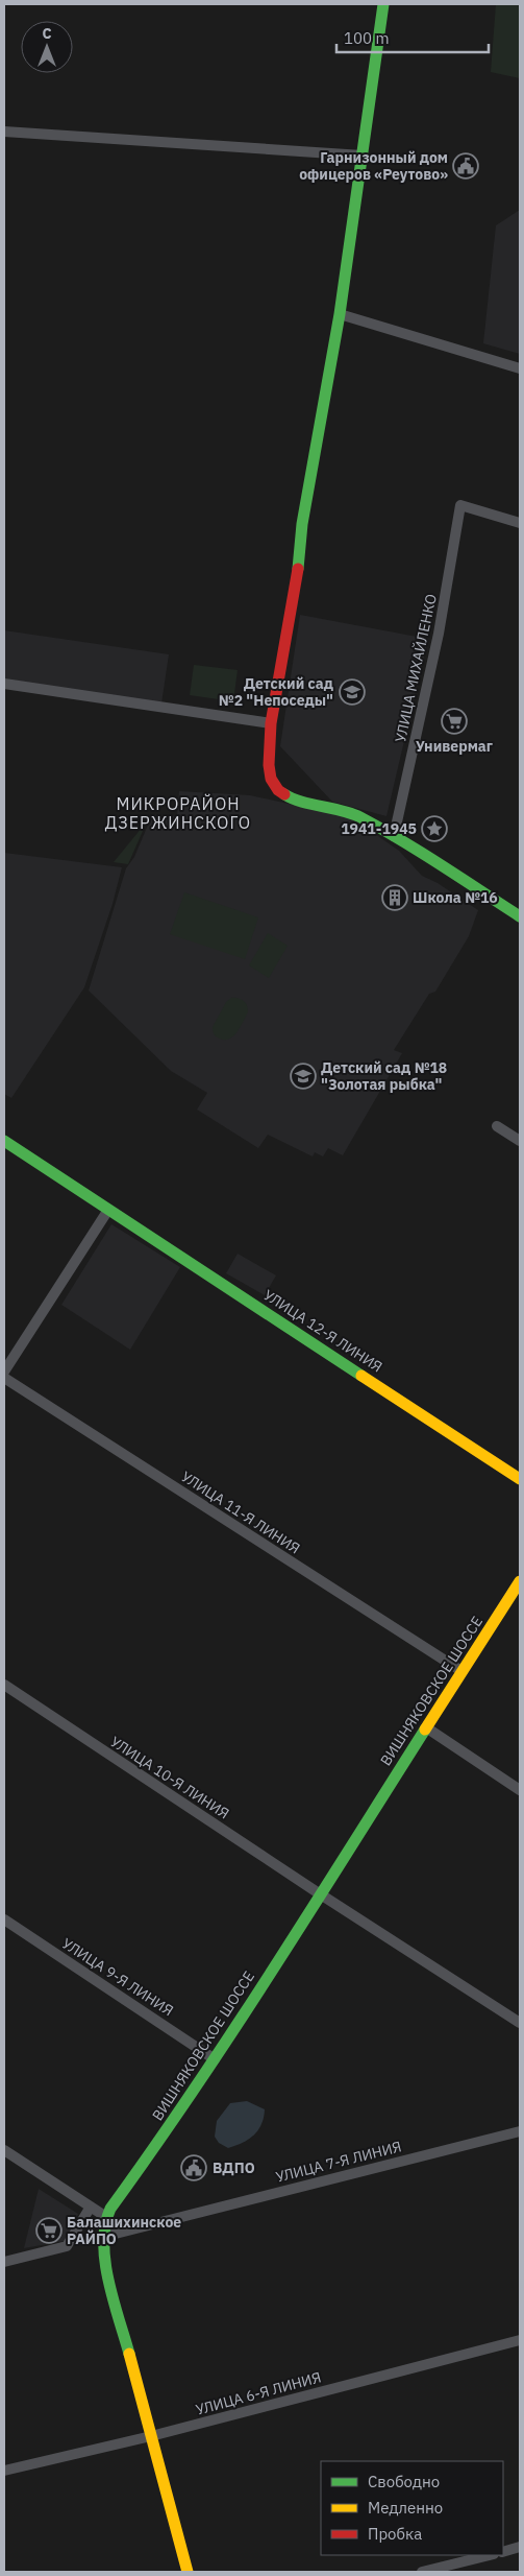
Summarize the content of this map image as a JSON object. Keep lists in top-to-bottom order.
{
  "streets": {
    "street": [
      "УЛИЦА МИХАЙЛЕНКО",
      "УЛИЦА 12-Я ЛИНИЯ",
      "УЛИЦА 11-Я ЛИНИЯ",
      "ВИШНЯКОВСКОЕ ШОССЕ",
      "УЛИЦА 10-Я ЛИНИЯ",
      "УЛИЦА 9-Я ЛИНИЯ",
      "УЛИЦА 7-Я ЛИНИЯ",
      "УЛИЦА 6-Я ЛИНИЯ"
    ]
  },
  "crossings": [
    ["УЛИЦА 11-Я ЛИНИЯ", "ВИШНЯКОВСКОЕ ШОССЕ"],
    ["ВИШНЯКОВСКОЕ ШОССЕ", "УЛИЦА 10-Я ЛИНИЯ"],
    ["ВИШНЯКОВСКОЕ ШОССЕ", "УЛИЦА 9-Я ЛИНИЯ"],
    ["ВИШНЯКОВСКОЕ ШОССЕ", "УЛИЦА 7-Я ЛИНИЯ"],
    ["ВИШНЯКОВСКОЕ ШОССЕ", "УЛИЦА 6-Я ЛИНИЯ"]
  ],
  "districts": ["МИКРОРАЙОН ДЗЕРЖИНСКОГО"],
  "places": {
    "public building": ["Гарнизонный дом офицеров «Реутово»", "ВДПО"],
    "school or university": ["Детский сад №2 \"Непоседы\"", "Детский сад №18 \"Золотая рыбка\""],
    "supermarket": ["Универмаг", "Балашихинское РАЙПО"],
    "place": ["1941-1945"],
    "building": ["Школа №16"]
  },
  "legend": ["Свободно", "Медленно", "Пробка"],
  "scale_bar": "100 m",
  "north": "top"
}
